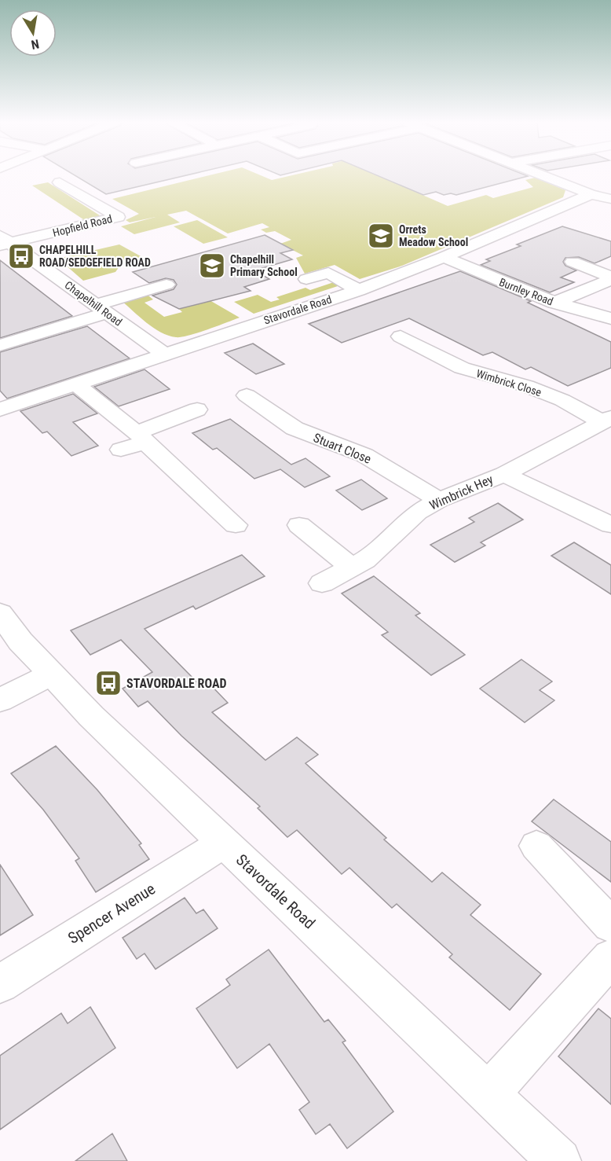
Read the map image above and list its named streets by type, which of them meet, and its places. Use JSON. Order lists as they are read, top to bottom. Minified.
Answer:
{"streets":{"street":["Hopfield Road","Burnley Road","Chapelhill Road","Stavordale Road","Wimbrick Close","Stuart Close","Wimbrick Hey","Spencer Avenue"]},"crossings":[["Hopfield Road","Chapelhill Road"],["Burnley Road","Stavordale Road"],["Chapelhill Road","Stavordale Road"],["Stavordale Road","Spencer Avenue"],["Wimbrick Close","Wimbrick Hey"],["Stuart Close","Wimbrick Hey"]],"places":{"school or university":["Orrets Meadow School","Chapelhill Primary School"],"bus stop":["CHAPELHILL ROAD/SEDGEFIELD ROAD","STAVORDALE ROAD"]},"north":"bottom"}
